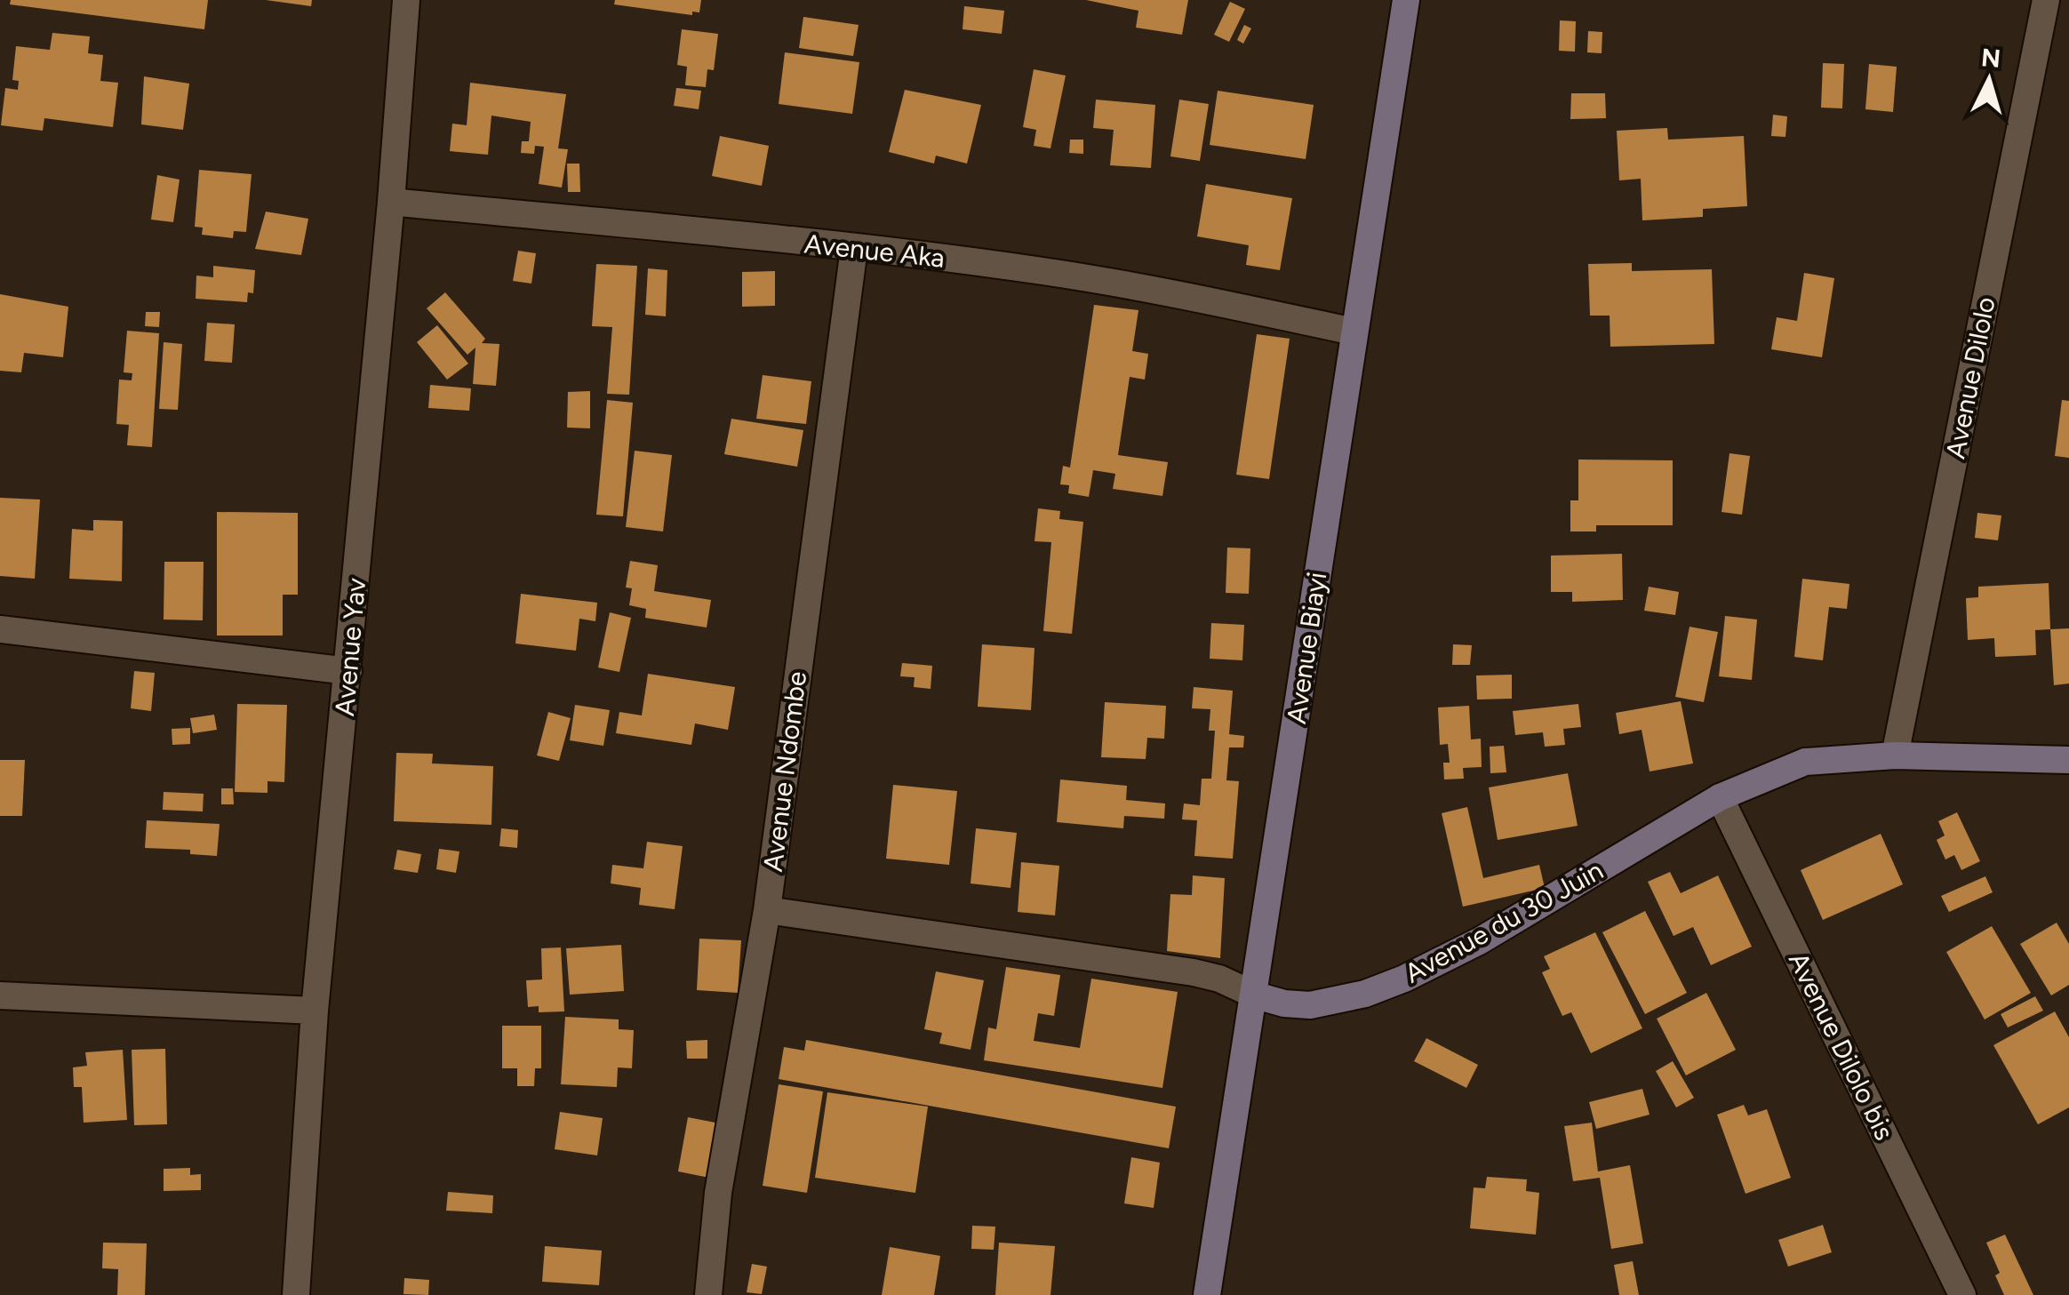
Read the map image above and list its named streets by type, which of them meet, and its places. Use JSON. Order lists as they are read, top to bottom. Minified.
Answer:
{"streets":{"street":["Avenue Aka","Avenue Dilolo","Avenue Yav","Avenue Biayi","Avenue Ndombe","Avenue du 30 Juin","Avenue Dilolo bis"]},"crossings":[["Avenue Aka","Avenue Yav"],["Avenue Aka","Avenue Biayi"],["Avenue Aka","Avenue Ndombe"],["Avenue Dilolo","Avenue du 30 Juin"],["Avenue Biayi","Avenue du 30 Juin"],["Avenue Ndombe","Avenue du 30 Juin"],["Avenue du 30 Juin","Avenue Dilolo bis"]],"north":"top"}
